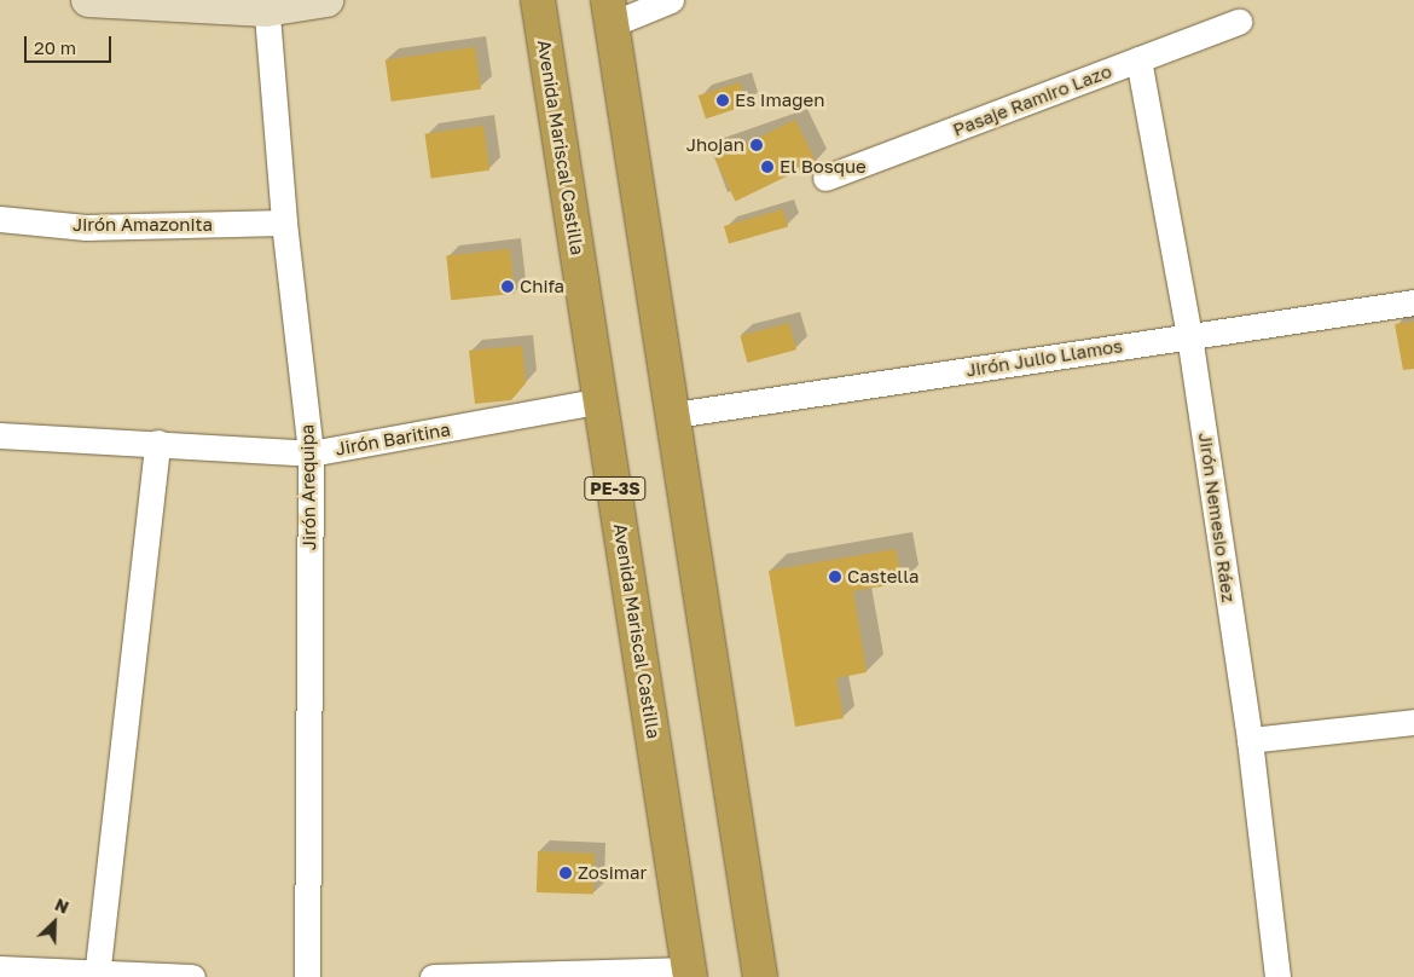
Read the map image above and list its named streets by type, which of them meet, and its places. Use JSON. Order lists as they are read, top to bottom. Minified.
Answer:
{"streets":{"highway":["Avenida Mariscal Castilla","PE-3S"],"street":["Pasaje Ramiro Lazo","Jirón Amazonita","Jirón Julio Llamos","Jirón Baritina","Jirón Arequipa","Jirón Nemesio Ráez"]},"crossings":[["Pasaje Ramiro Lazo","Jirón Nemesio Ráez"],["Avenida Mariscal Castilla","Jirón Baritina"],["Jirón Amazonita","Jirón Arequipa"],["Jirón Julio Llamos","Jirón Nemesio Ráez"],["Jirón Baritina","Jirón Arequipa"]],"places":["Es Imagen","Jhojan","El Bosque","Chifa","Castella","Zosimar"],"scale_bar":"20 m","north":"top right"}
